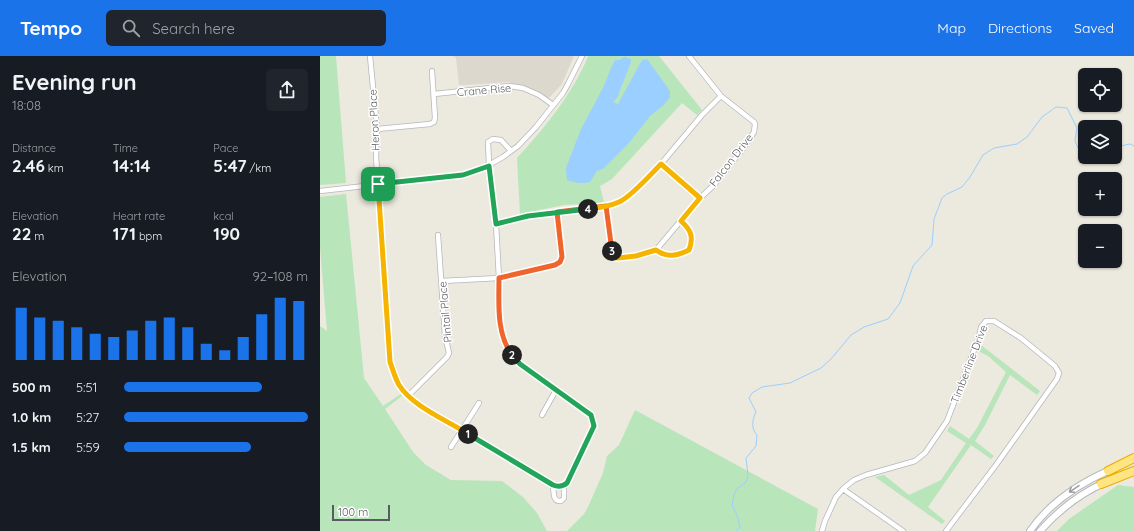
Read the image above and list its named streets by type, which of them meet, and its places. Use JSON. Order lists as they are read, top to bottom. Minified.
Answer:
{"streets":{"street":["Crane Rise","Heron Place","Falcon Drive","Pintail Place","Timberline Drive"]},"crossings":[["Heron Place","Pintail Place"]],"scale_bar":"100 m","page":{"header":"Tempo","search":"Search here","nav":["Map","Directions","Saved"],"heading":["Evening run","18:08"],"map_buttons":["+","−"],"stats":[["Distance","2.46 km"],["Time","14:14"],["Pace","5:47 /km"],["Elevation","22 m"],["Heart rate","171 bpm"],["kcal","190"]],"pins":["4","3","2","1"],"chart":["Elevation","92–108 m"],"list":[{"name":"500 m","note":"5:51"},{"name":"1.0 km","note":"5:27"},{"name":"1.5 km","note":"5:59"}],"scale":"100 m"}}
